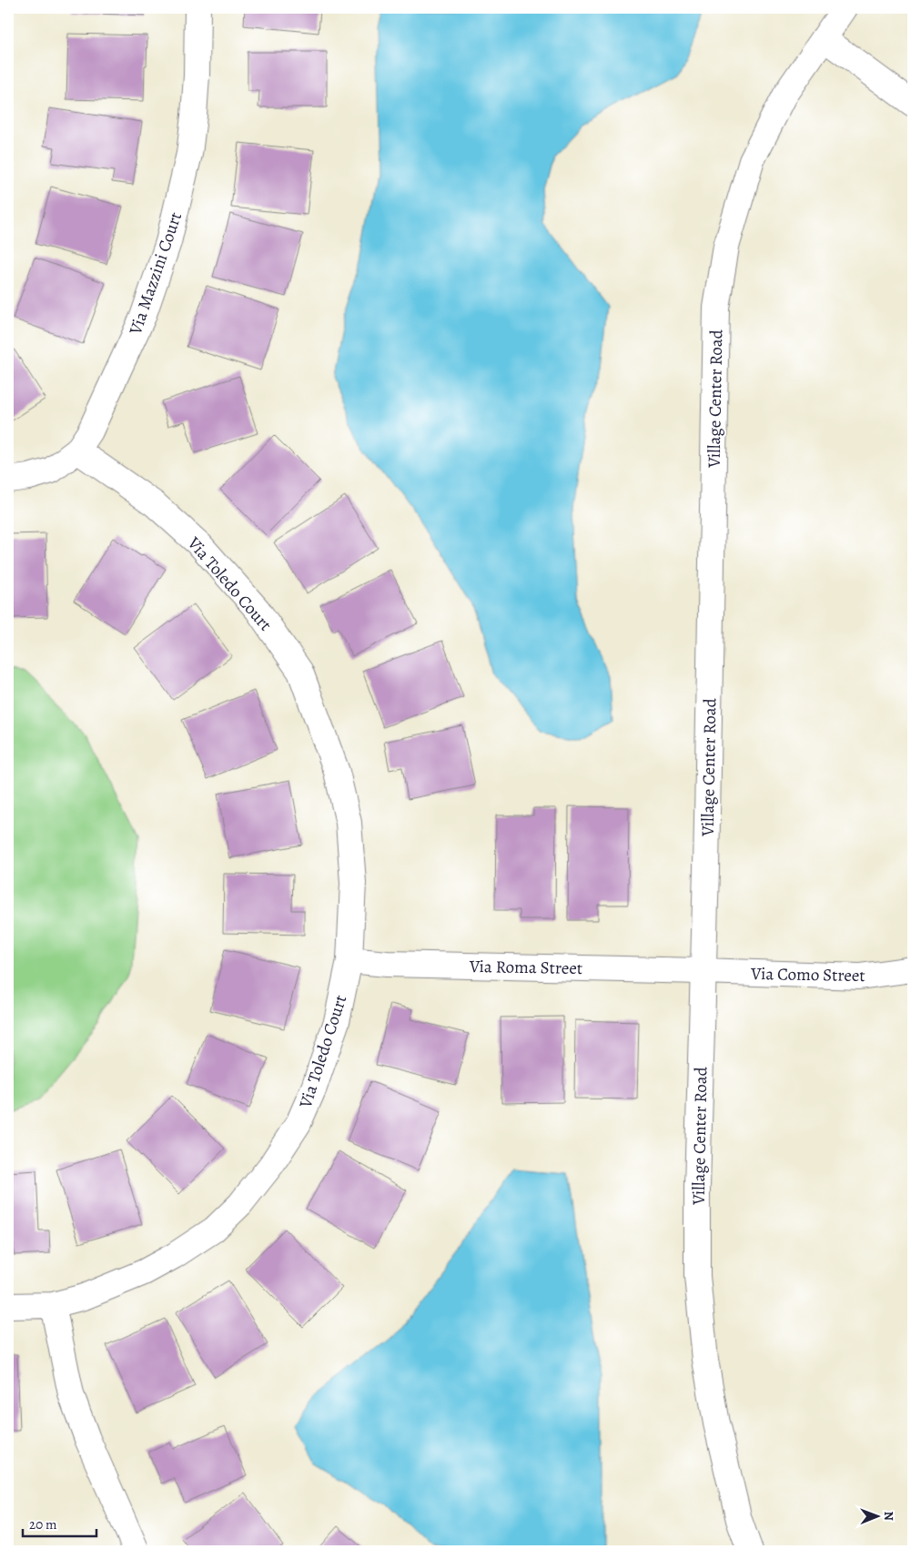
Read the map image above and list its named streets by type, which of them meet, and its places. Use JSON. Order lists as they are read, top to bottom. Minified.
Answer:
{"streets":{"street":["Via Mazzini Court","Village Center Road","Via Toledo Court","Via Roma Street","Via Como Street"]},"crossings":[["Via Mazzini Court","Via Toledo Court"],["Village Center Road","Via Roma Street"],["Village Center Road","Via Como Street"],["Via Toledo Court","Via Roma Street"],["Via Roma Street","Via Como Street"]],"scale_bar":"20 m","north":"right"}
